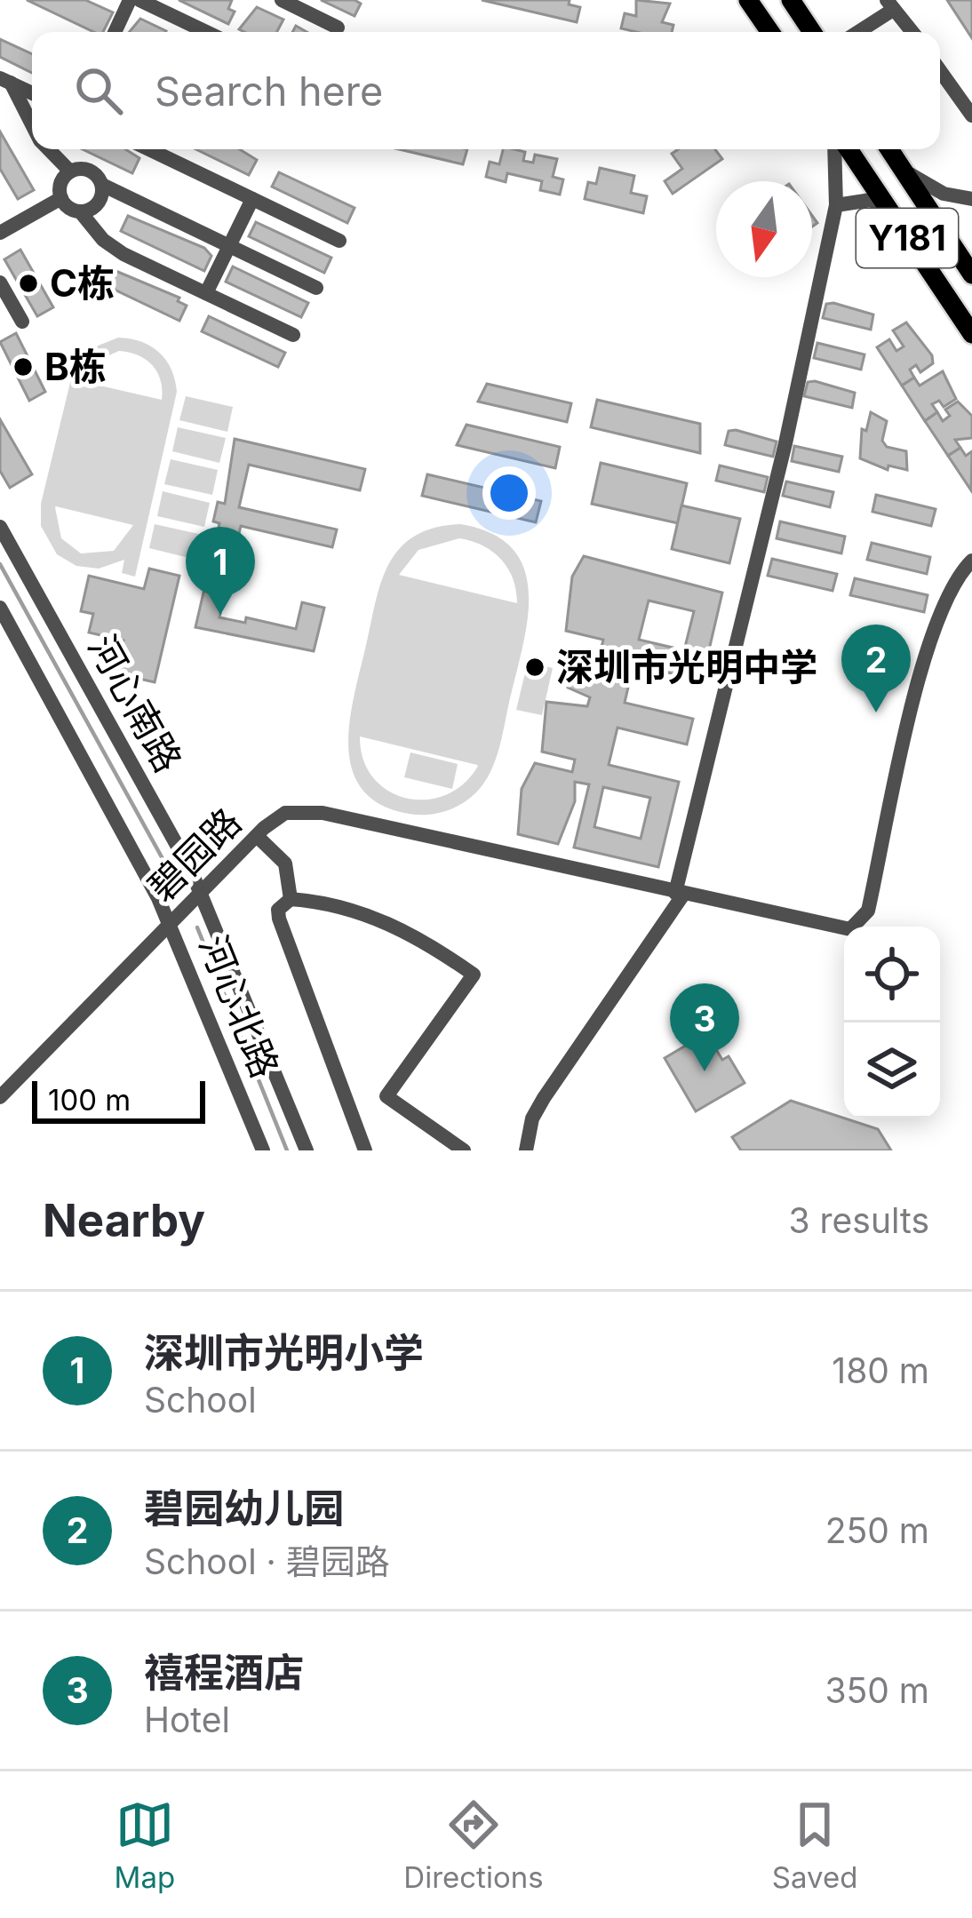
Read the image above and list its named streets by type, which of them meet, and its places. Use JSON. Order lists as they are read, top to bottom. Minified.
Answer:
{"streets":{"main road":["Y181"],"street":["河心南路","碧园路","河心北路"]},"crossings":[["河心南路","碧园路"],["碧园路","河心北路"]],"places":["C栋","B栋","深圳市光明中学"],"scale_bar":"100 m","north":"bottom","page":{"search":"Search here","pins":["1","2","3"],"scale":"100 m","heading":["Nearby","3 results"],"list":[{"mark":"1","name":"深圳市光明小学","note":"School","value":"180 m"},{"mark":"2","name":"碧园幼儿园","note":"School · 碧园路","value":"250 m"},{"mark":"3","name":"禧程酒店","note":"Hotel","value":"350 m"}],"nav":["Map","Directions","Saved"]}}
